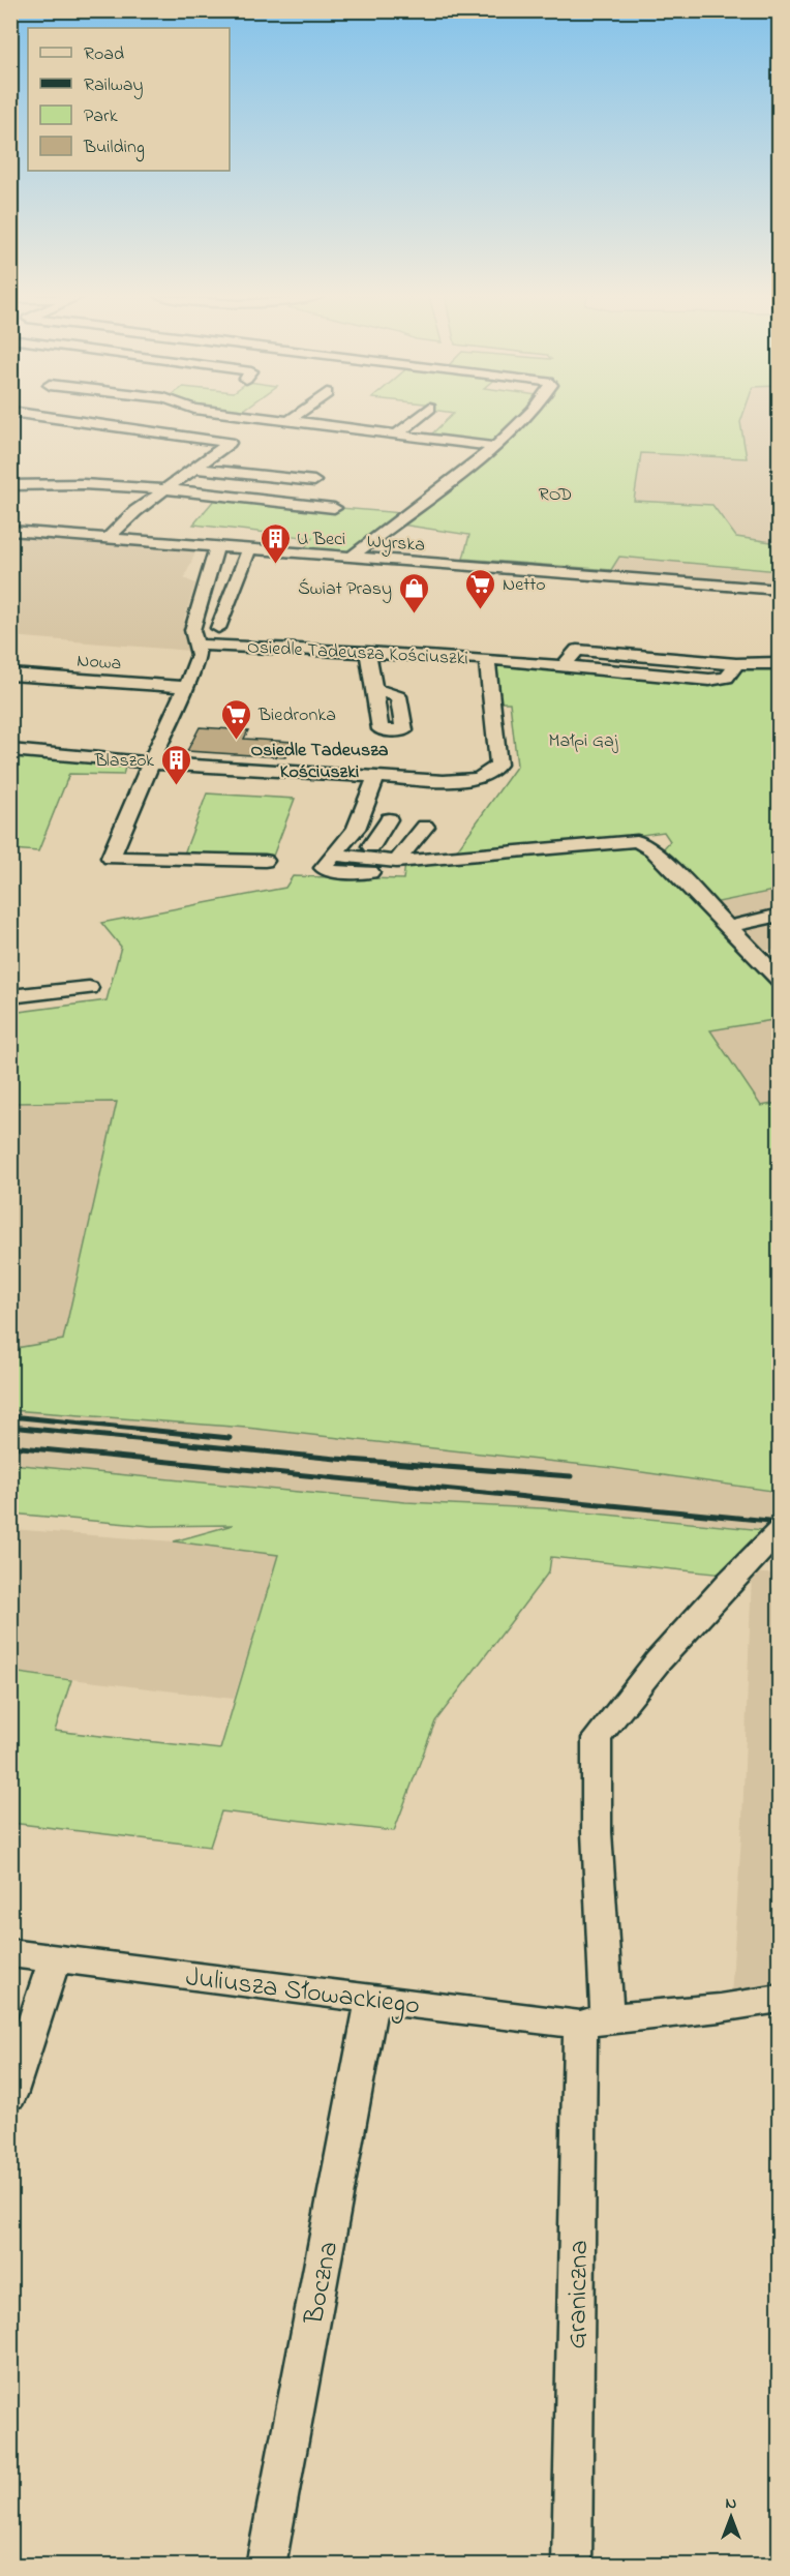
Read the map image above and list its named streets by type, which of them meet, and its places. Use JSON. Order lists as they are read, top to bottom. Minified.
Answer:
{"streets":{"street":["Wyrska","Osiedle Tadeusza Kościuszki","Nowa","Juliusza Słowackiego","Boczna","Graniczna"]},"crossings":[["Juliusza Słowackiego","Boczna"],["Juliusza Słowackiego","Graniczna"]],"districts":["Osiedle Tadeusza Kościuszki"],"parks":["ROD","Małpi Gaj"],"places":{"building":["U Beci","Blaszok"],"supermarket":["Netto","Biedronka"],"shop":["Świat Prasy"]},"legend":["Road","Railway","Park","Building"],"north":"top"}
